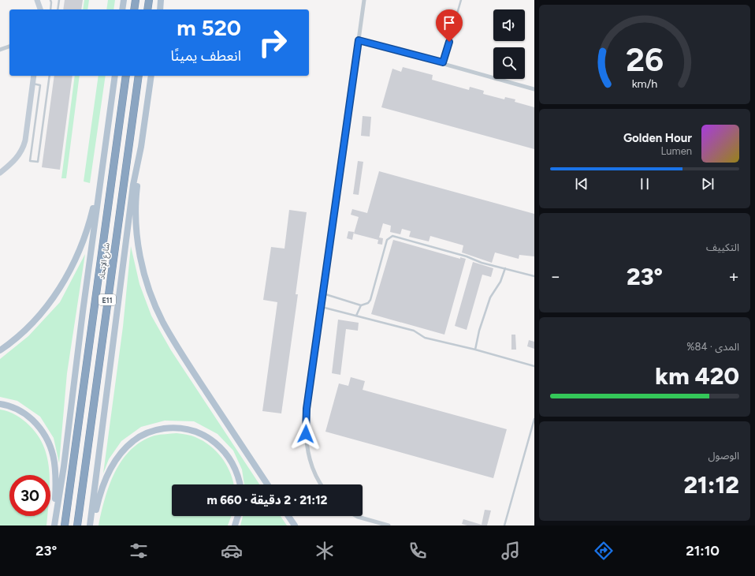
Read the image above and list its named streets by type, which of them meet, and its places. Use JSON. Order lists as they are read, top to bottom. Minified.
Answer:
{"streets":{"highway":["شارع الإتحاد","E11"]},"page":{"turn":["520 m","انعطف يمينًا"],"song":["Golden Hour","Lumen"],"tile":["التكييف",["المدى · 84%","420 km"],["الوصول","21:12"]],"heat":["−","23°","+"],"limit":"30","trip":"21:12 · 2 دقيقة · 660 m","tabs":["21:10","23°"],"gauge":["26","km/h"]}}
